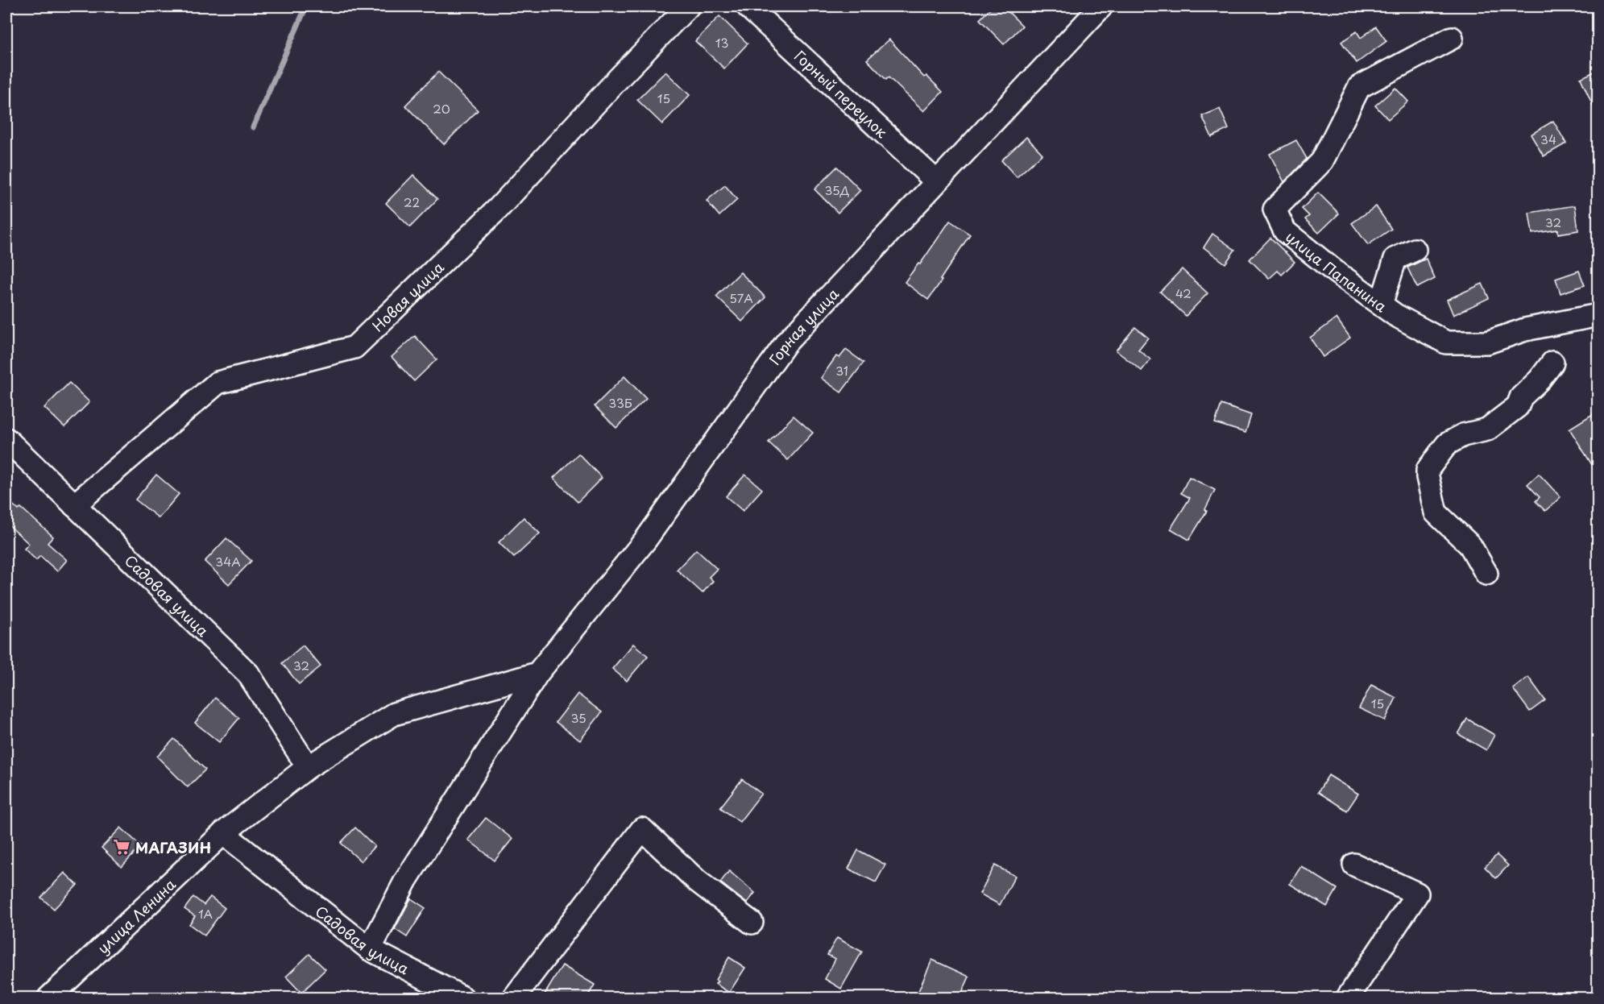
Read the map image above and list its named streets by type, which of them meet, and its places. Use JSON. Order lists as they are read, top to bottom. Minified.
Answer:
{"streets":{"street":["Горный переулок","улица Папанина","Новая улица","Горная улица","Садовая улица","улица Ленина"]},"crossings":[["Горный переулок","Горная улица"],["Новая улица","Садовая улица"],["Горная улица","Садовая улица"],["Горная улица","улица Ленина"],["Садовая улица","улица Ленина"]],"places":{"supermarket":["МАГАЗИН"]},"house_numbers":["13","15","20","34","35Д","22","32","42","57А","31","33Б","34А","32","15","35","1А"]}
